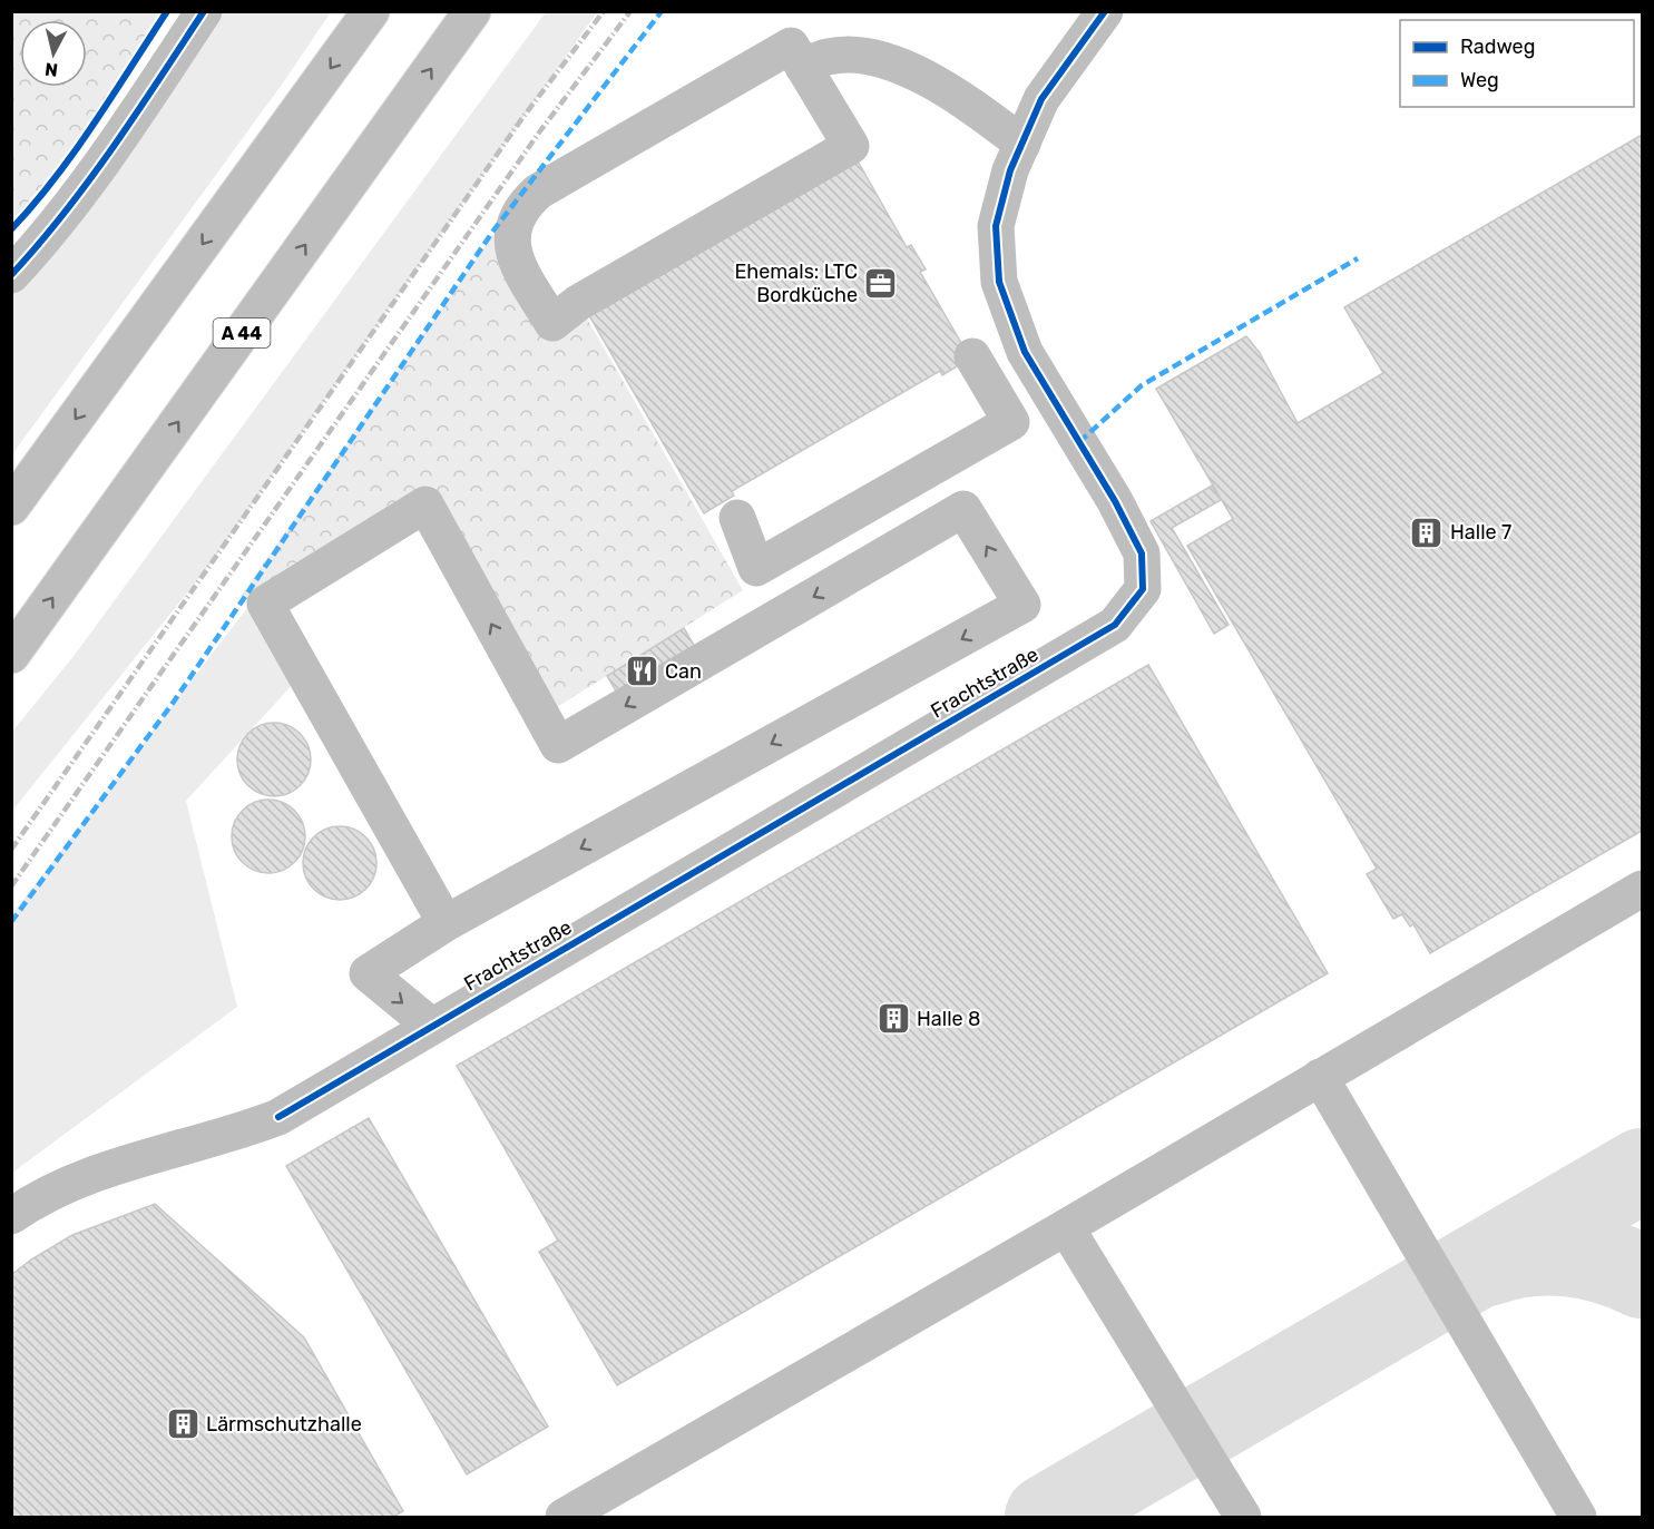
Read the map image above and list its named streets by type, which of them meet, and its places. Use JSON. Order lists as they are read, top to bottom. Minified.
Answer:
{"streets":{"main road":["A 44","Frachtstraße"]},"places":{"office":["Ehemals: LTC Bordküche"],"building":["Halle 7","Halle 8","Lärmschutzhalle"],"restaurant":["Can"]},"legend":["Radweg","Weg"],"north":"bottom"}
